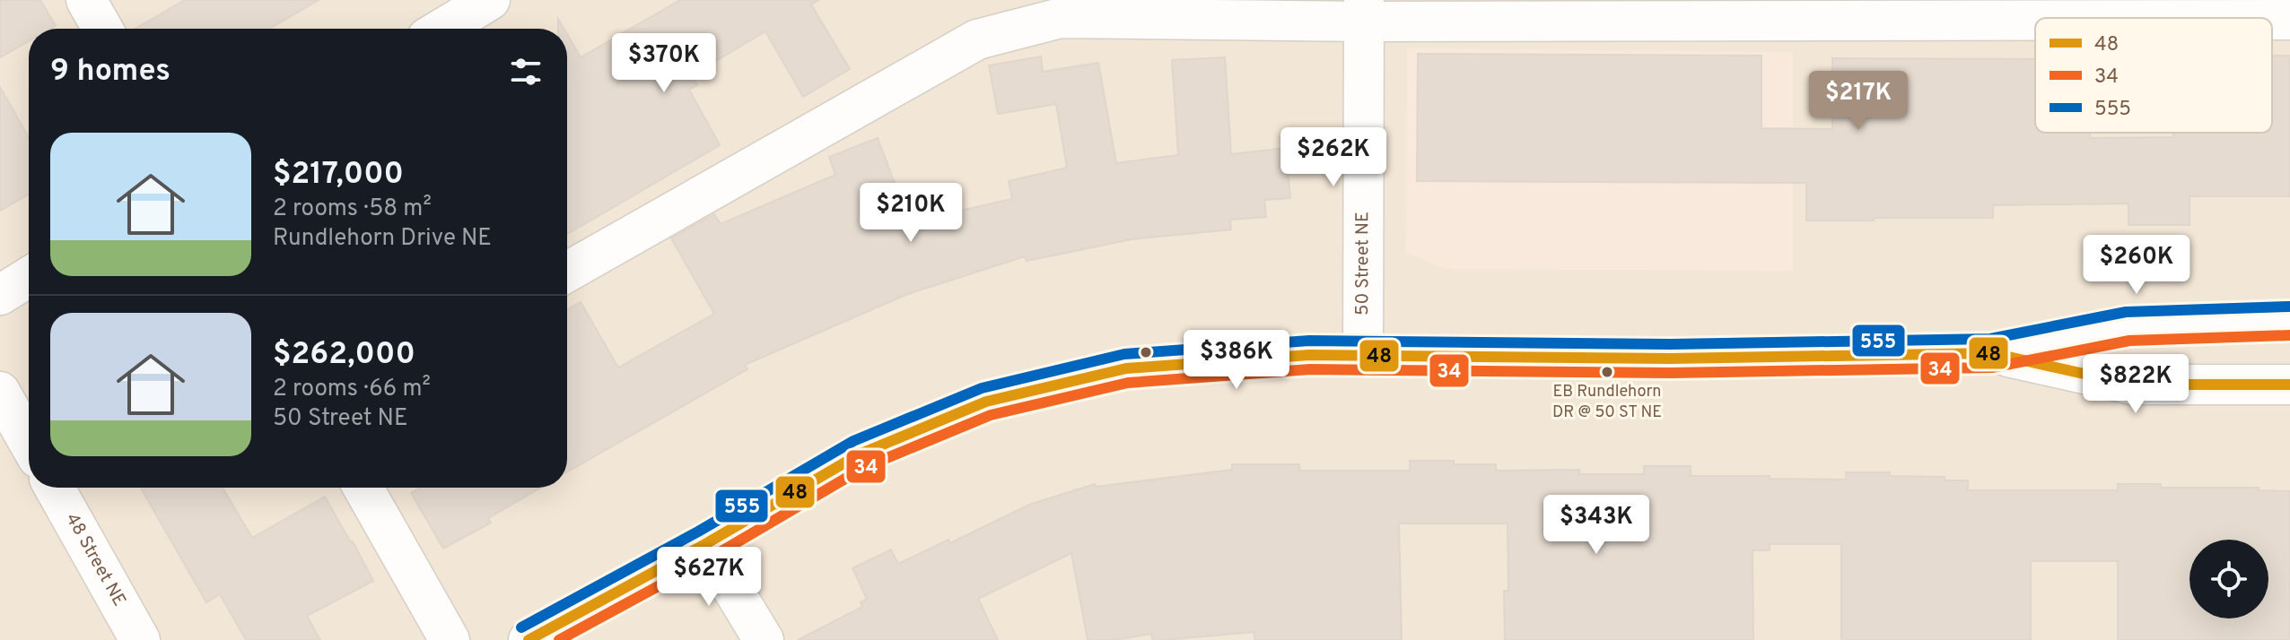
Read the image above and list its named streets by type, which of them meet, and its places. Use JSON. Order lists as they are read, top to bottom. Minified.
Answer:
{"streets":{"street":["50 Street NE","48 Street NE"]},"places":["EB Rundlehorn DR @ 50 ST NE"],"lines":["transit line 555","transit line 34","transit line 48"],"legend":["48","34","555"],"page":{"heading":"9 homes","price":["$370K","$217K","$262K","$210K","$260K","$386K","$822K","$343K","$627K"],"list":[{"name":"$217,000","note":"2 rooms · 58 m² · Rundlehorn Drive NE"},{"name":"$262,000","note":"2 rooms · 66 m² · 50 Street NE"}]}}
